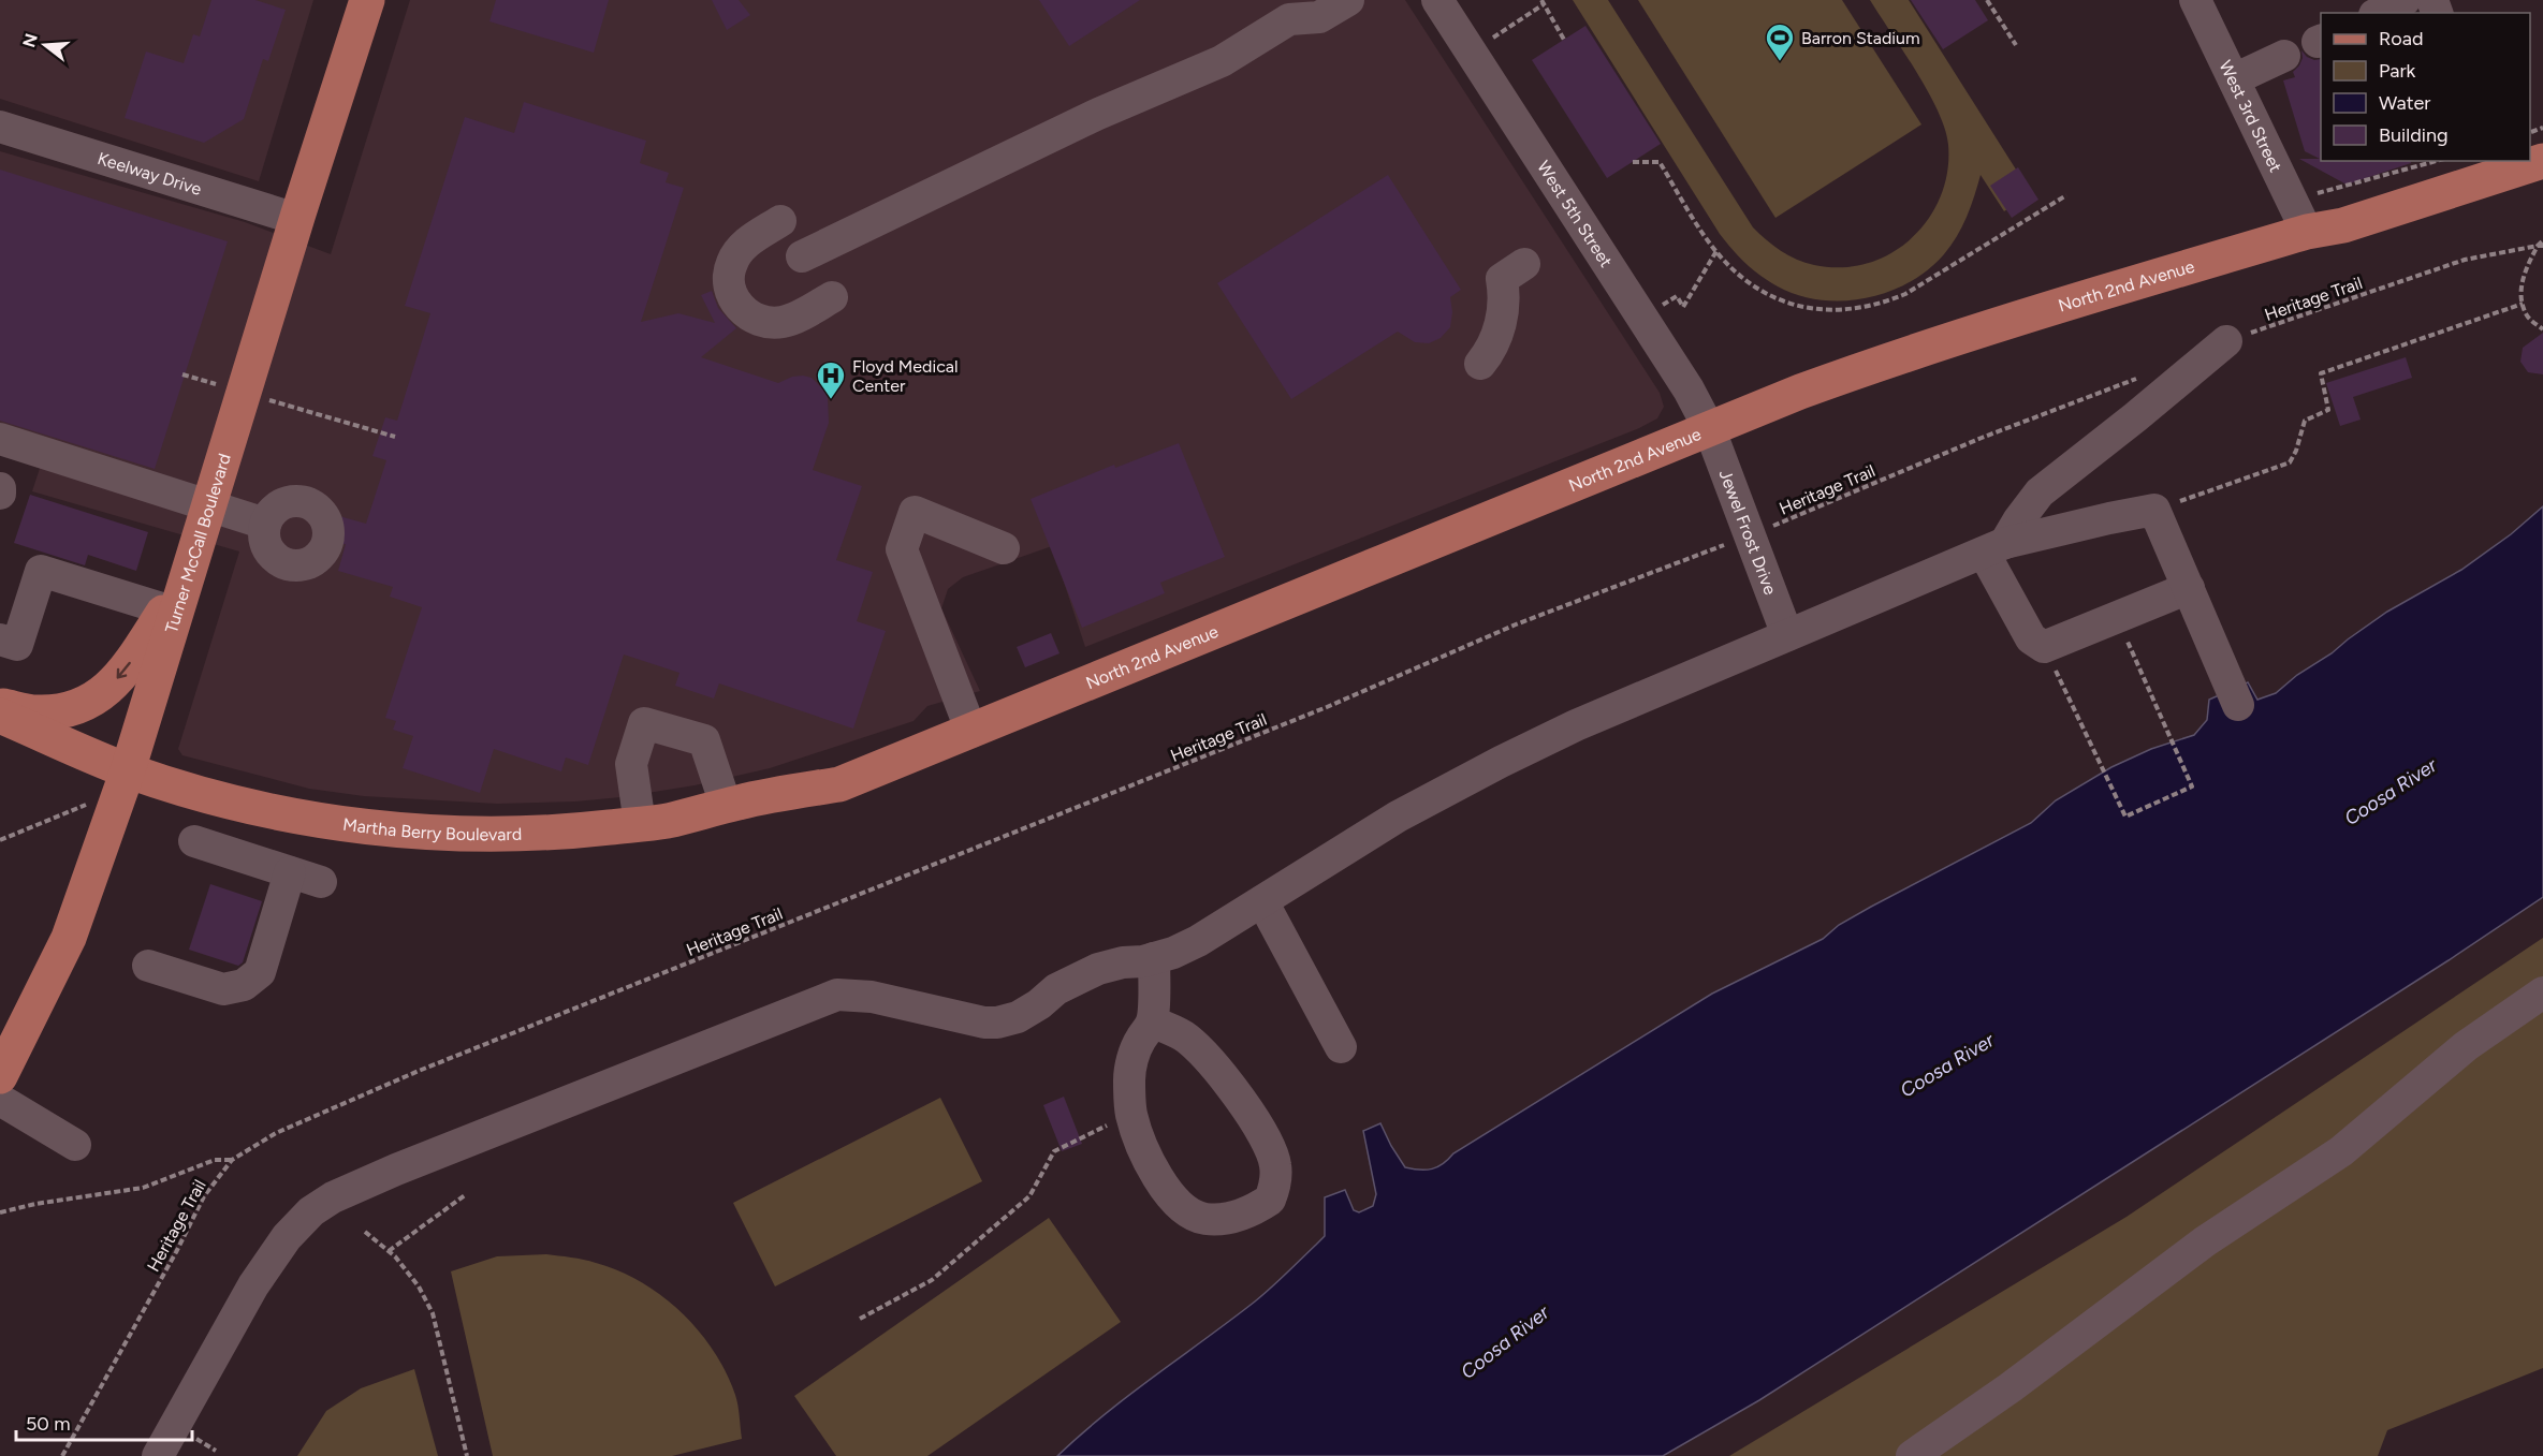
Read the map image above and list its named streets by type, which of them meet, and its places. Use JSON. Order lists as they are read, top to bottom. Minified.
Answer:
{"streets":{"main road":["North 2nd Avenue","Turner McCall Boulevard","Martha Berry Boulevard"],"street":["West 3rd Street","Keelway Drive","West 5th Street","Jewel Frost Drive"],"path":["Heritage Trail"]},"crossings":[["West 3rd Street","North 2nd Avenue"],["Keelway Drive","Turner McCall Boulevard"],["West 5th Street","North 2nd Avenue"],["West 5th Street","Jewel Frost Drive"],["North 2nd Avenue","Jewel Frost Drive"],["North 2nd Avenue","Martha Berry Boulevard"],["Heritage Trail","Jewel Frost Drive"],["Turner McCall Boulevard","Martha Berry Boulevard"]],"water":["Coosa River"],"places":{"sports":["Barron Stadium"],"hospital":["Floyd Medical Center"]},"legend":["Road","Park","Water","Building"],"scale_bar":"50 m","north":"left"}
